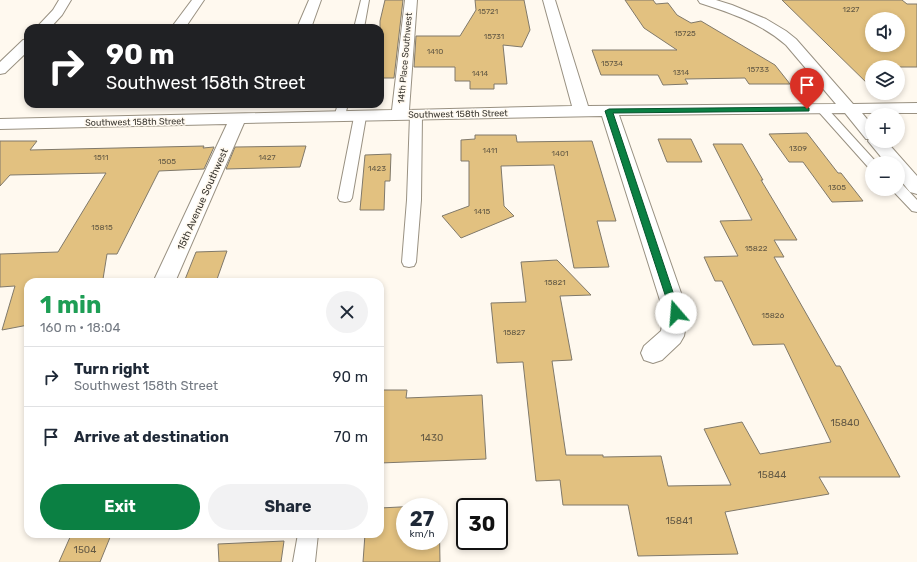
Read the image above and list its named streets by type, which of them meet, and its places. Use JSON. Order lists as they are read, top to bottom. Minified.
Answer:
{"streets":{"street":["14th Place Southwest","Southwest 158th Street","15th Avenue Southwest"]},"crossings":[["14th Place Southwest","Southwest 158th Street"],["Southwest 158th Street","15th Avenue Southwest"]],"house_numbers":["1227","15721","15725","15731","1410","15734","15733","1314","1414","1309","1411","1401","1511","1427","1505","1423","1305","1415","15815","15822","15821","15826","15827","15840","1430","15844","15841","1504"],"page":{"map_buttons":["+","−"],"turn":["90 m","Southwest 158th Street"],"heading":["1 min","160 m · 18:04"],"list":[{"name":"Turn right","note":"Southwest 158th Street","value":"90 m"},{"name":"Arrive at destination","value":"70 m"}],"buttons":["Exit","Share"],"speed":"27 km/h","limit":"30"}}
